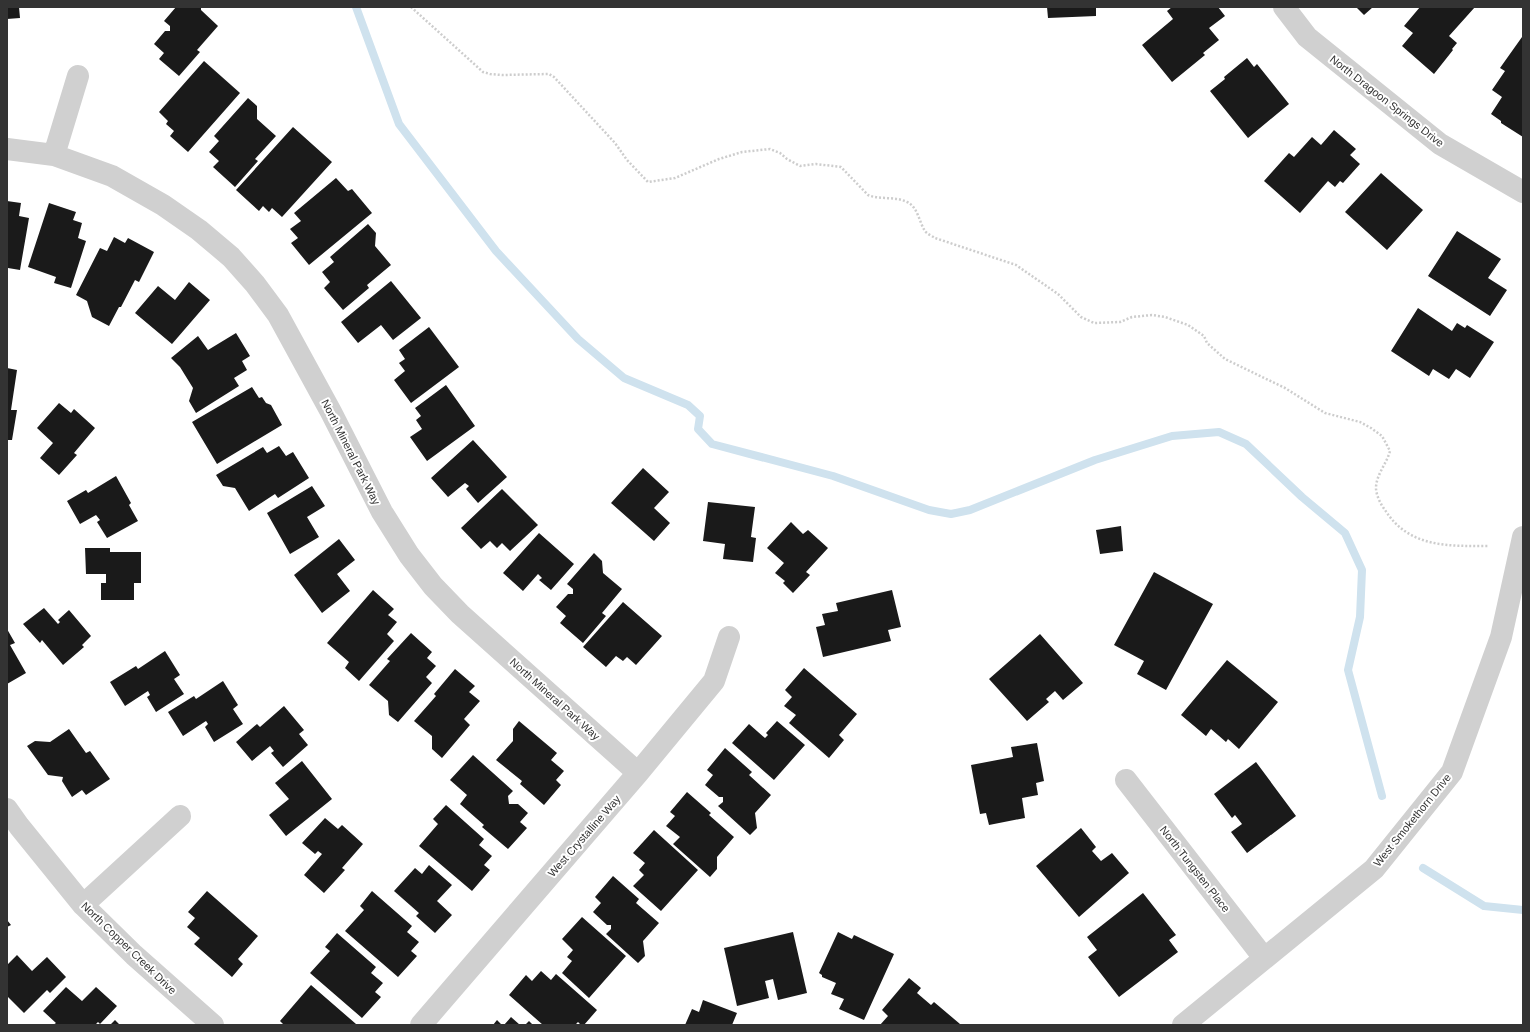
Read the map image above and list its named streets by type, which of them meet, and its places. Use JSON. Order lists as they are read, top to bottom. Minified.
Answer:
{"streets":{"street":["North Dragoon Springs Drive","North Mineral Park Way","West Smokethorn Drive","West Crystalline Way","North Tungsten Place","North Copper Creek Drive"]},"crossings":[["North Mineral Park Way","West Crystalline Way"],["West Smokethorn Drive","North Tungsten Place"]]}
